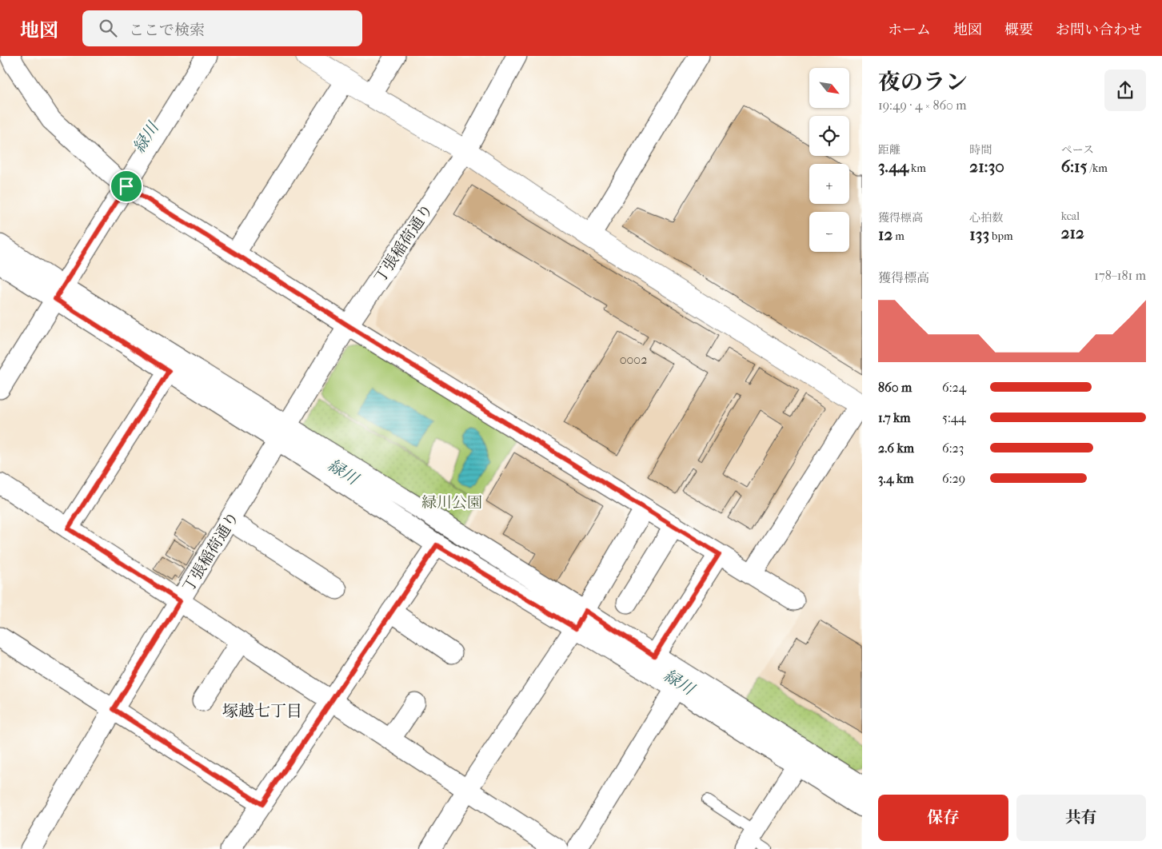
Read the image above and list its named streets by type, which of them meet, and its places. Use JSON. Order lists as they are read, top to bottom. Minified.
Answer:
{"streets":{"street":["丁張稲荷通り"]},"districts":["塚越七丁目"],"water":["緑川"],"parks":["緑川公園"],"house_numbers":["0002"],"north":"bottom right","page":{"header":"地図","search":"ここで検索","nav":["ホーム","地図","概要","お問い合わせ"],"heading":["夜のラン","19:49 · 4 × 860 m"],"map_buttons":["+","−"],"stats":[["距離","3.44 km"],["時間","21:30"],["ペース","6:15 /km"],["獲得標高","12 m"],["心拍数","133 bpm"],["kcal","212"]],"chart":["獲得標高","178–181 m"],"list":[{"name":"860 m","note":"6:24"},{"name":"1.7 km","note":"5:44"},{"name":"2.6 km","note":"6:23"},{"name":"3.4 km","note":"6:29"}],"buttons":["保存","共有"]}}
